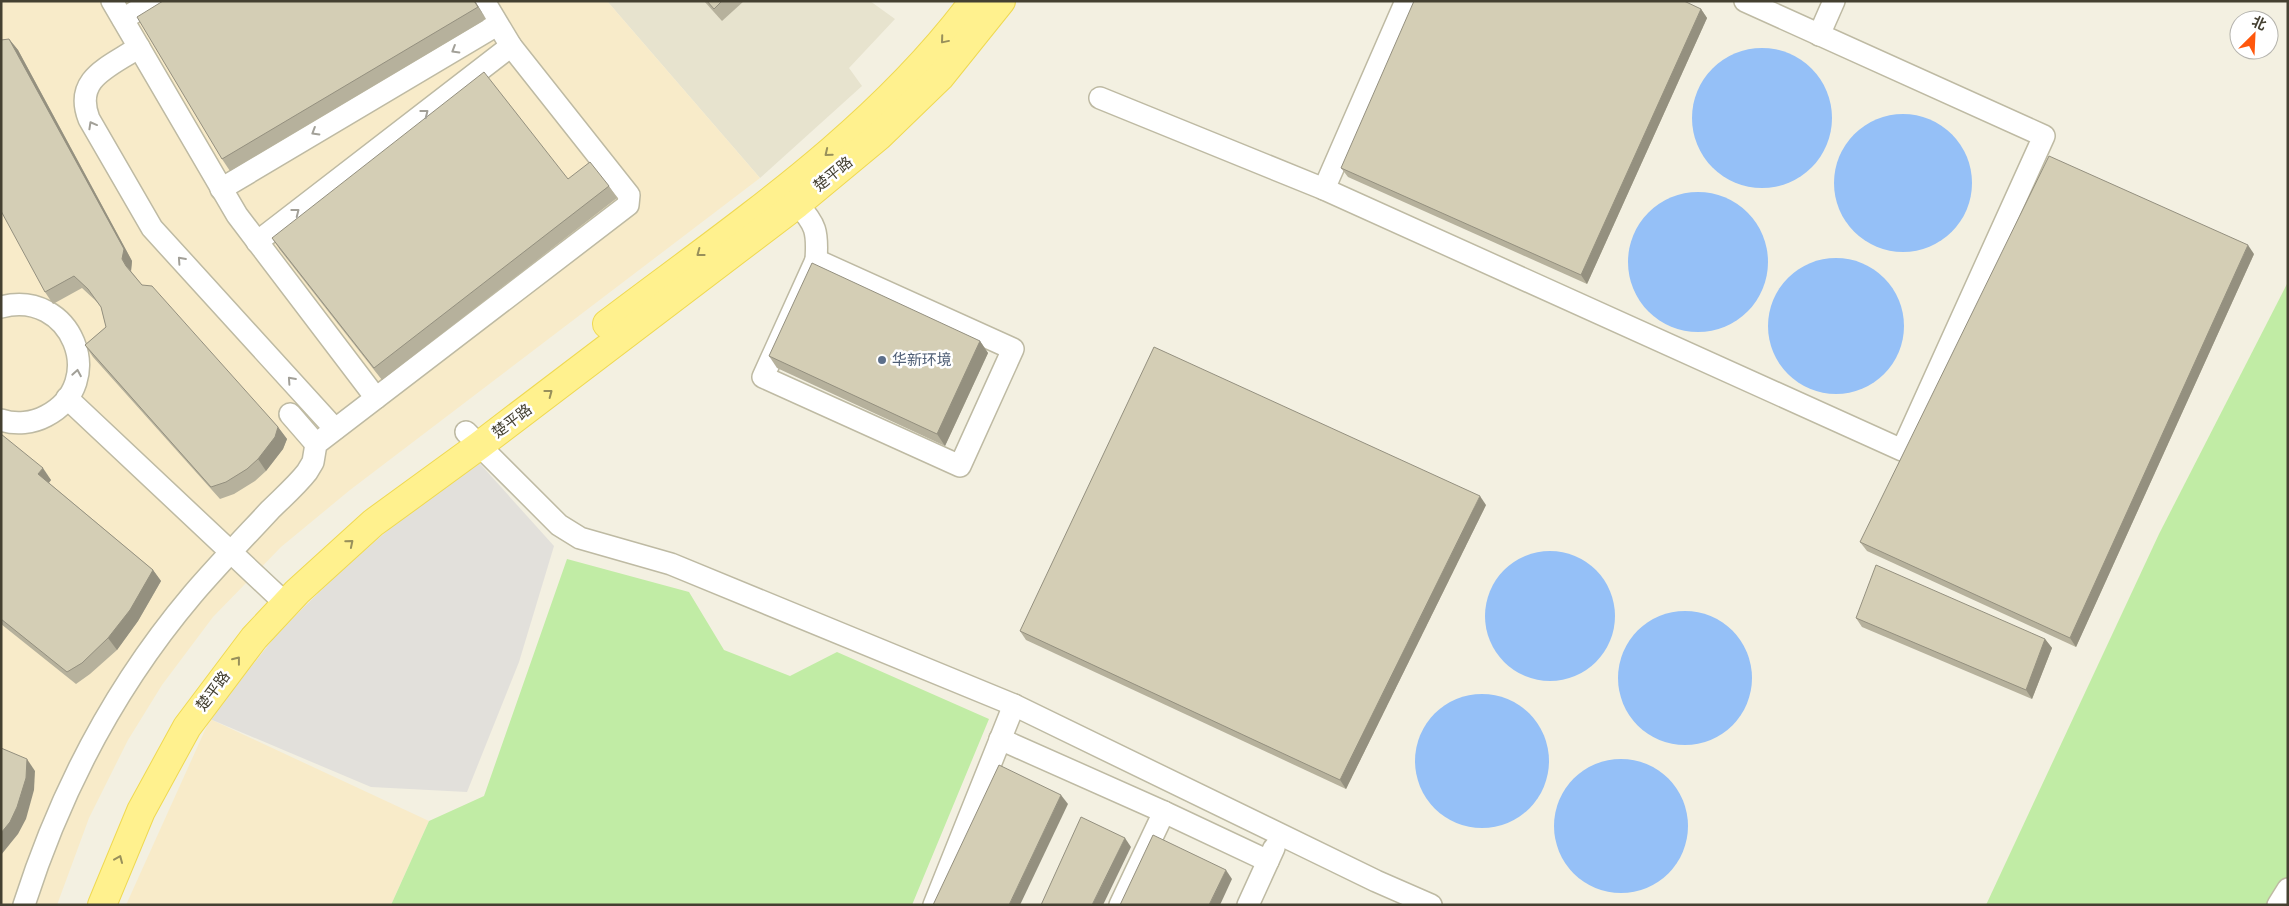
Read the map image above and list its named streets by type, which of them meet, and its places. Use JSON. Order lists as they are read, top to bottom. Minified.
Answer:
{"streets":{"main road":["楚平路"]},"places":["华新环境"],"north":"top right"}
